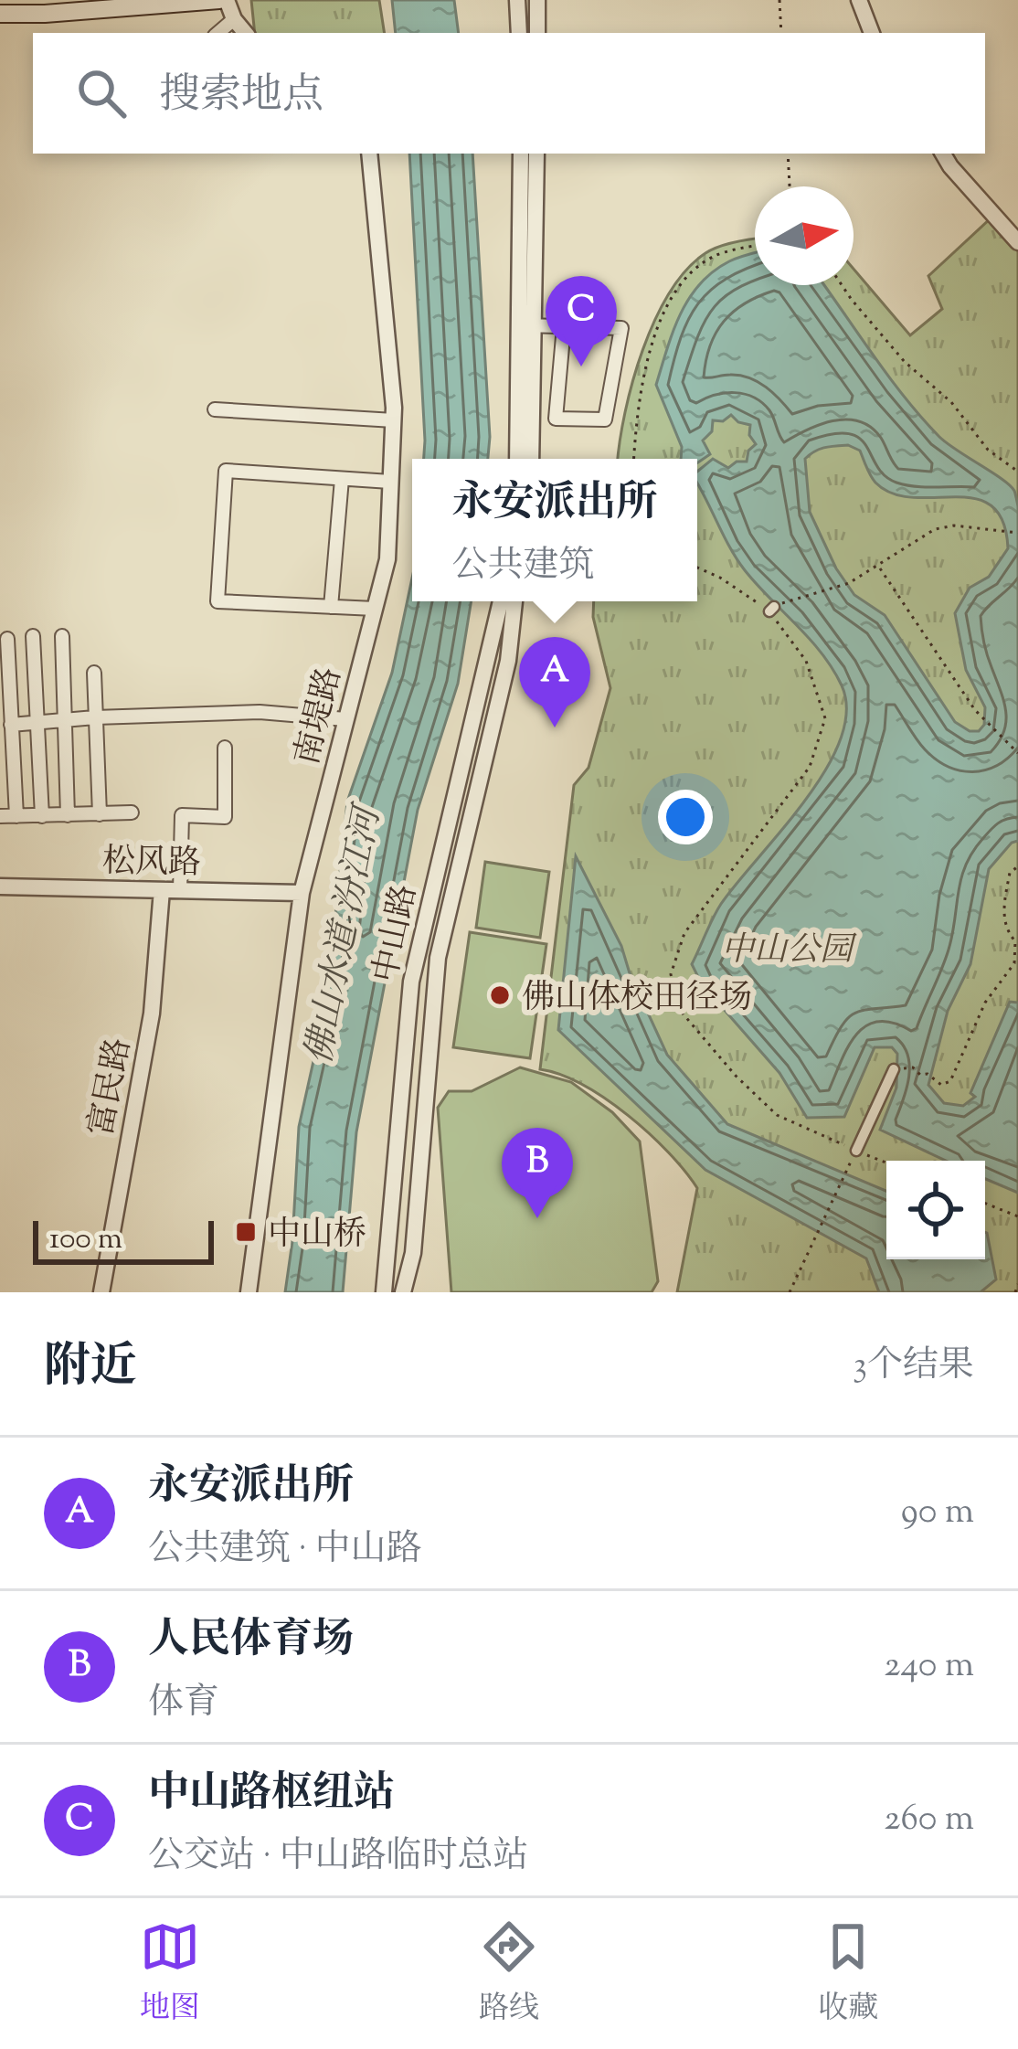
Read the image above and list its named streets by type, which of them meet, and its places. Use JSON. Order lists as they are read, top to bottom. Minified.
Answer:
{"streets":{"street":["南堤路","松风路","中山路","富民路"]},"crossings":[["南堤路","松风路"],["松风路","富民路"]],"water":["佛山水道-汾江河"],"parks":["中山公园"],"places":{"other":["佛山体校田径场"],"transit":["中山桥"]},"scale_bar":"100 m","north":"right","page":{"search":"搜索地点","pins":["C","A","B"],"popup":["永安派出所","公共建筑"],"scale":"100 m","heading":["附近","3个结果"],"list":[{"mark":"A","name":"永安派出所","note":"公共建筑 · 中山路","value":"90 m"},{"mark":"B","name":"人民体育场","note":"体育","value":"240 m"},{"mark":"C","name":"中山路枢纽站","note":"公交站 · 中山路临时总站","value":"260 m"}],"nav":["地图","路线","收藏"]}}
